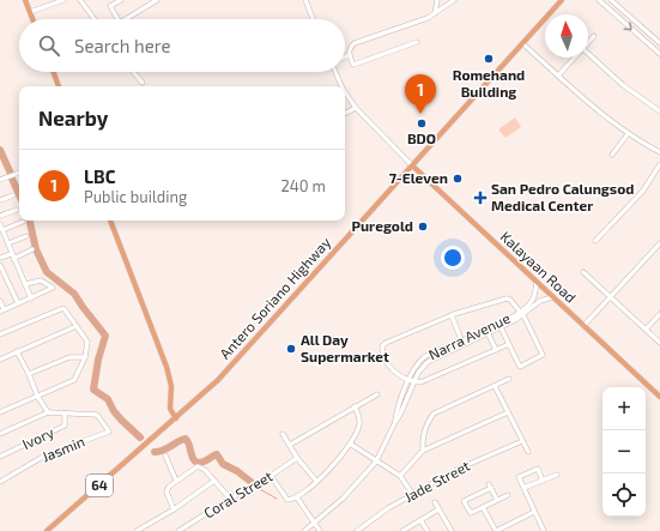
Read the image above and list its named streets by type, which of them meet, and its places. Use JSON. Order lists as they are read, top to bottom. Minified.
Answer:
{"streets":{"main road":["Kalayaan Road","Antero Soriano Highway","64"],"street":["Narra Avenue","Ivory","Jasmin","Jade Street","Coral Street"]},"crossings":[["Kalayaan Road","Antero Soriano Highway"],["Kalayaan Road","Narra Avenue"],["Ivory","Jasmin"]],"places":{"other":["Romehand Building","BDO","7-Eleven","Puregold","All Day Supermarket"],"health":["San Pedro Calungsod Medical Center"]},"north":"top","page":{"search":"Search here","pins":"1","heading":"Nearby","list":[{"mark":"1","name":"LBC","note":"Public building","value":"240 m"}],"map_buttons":["+","−"]}}
